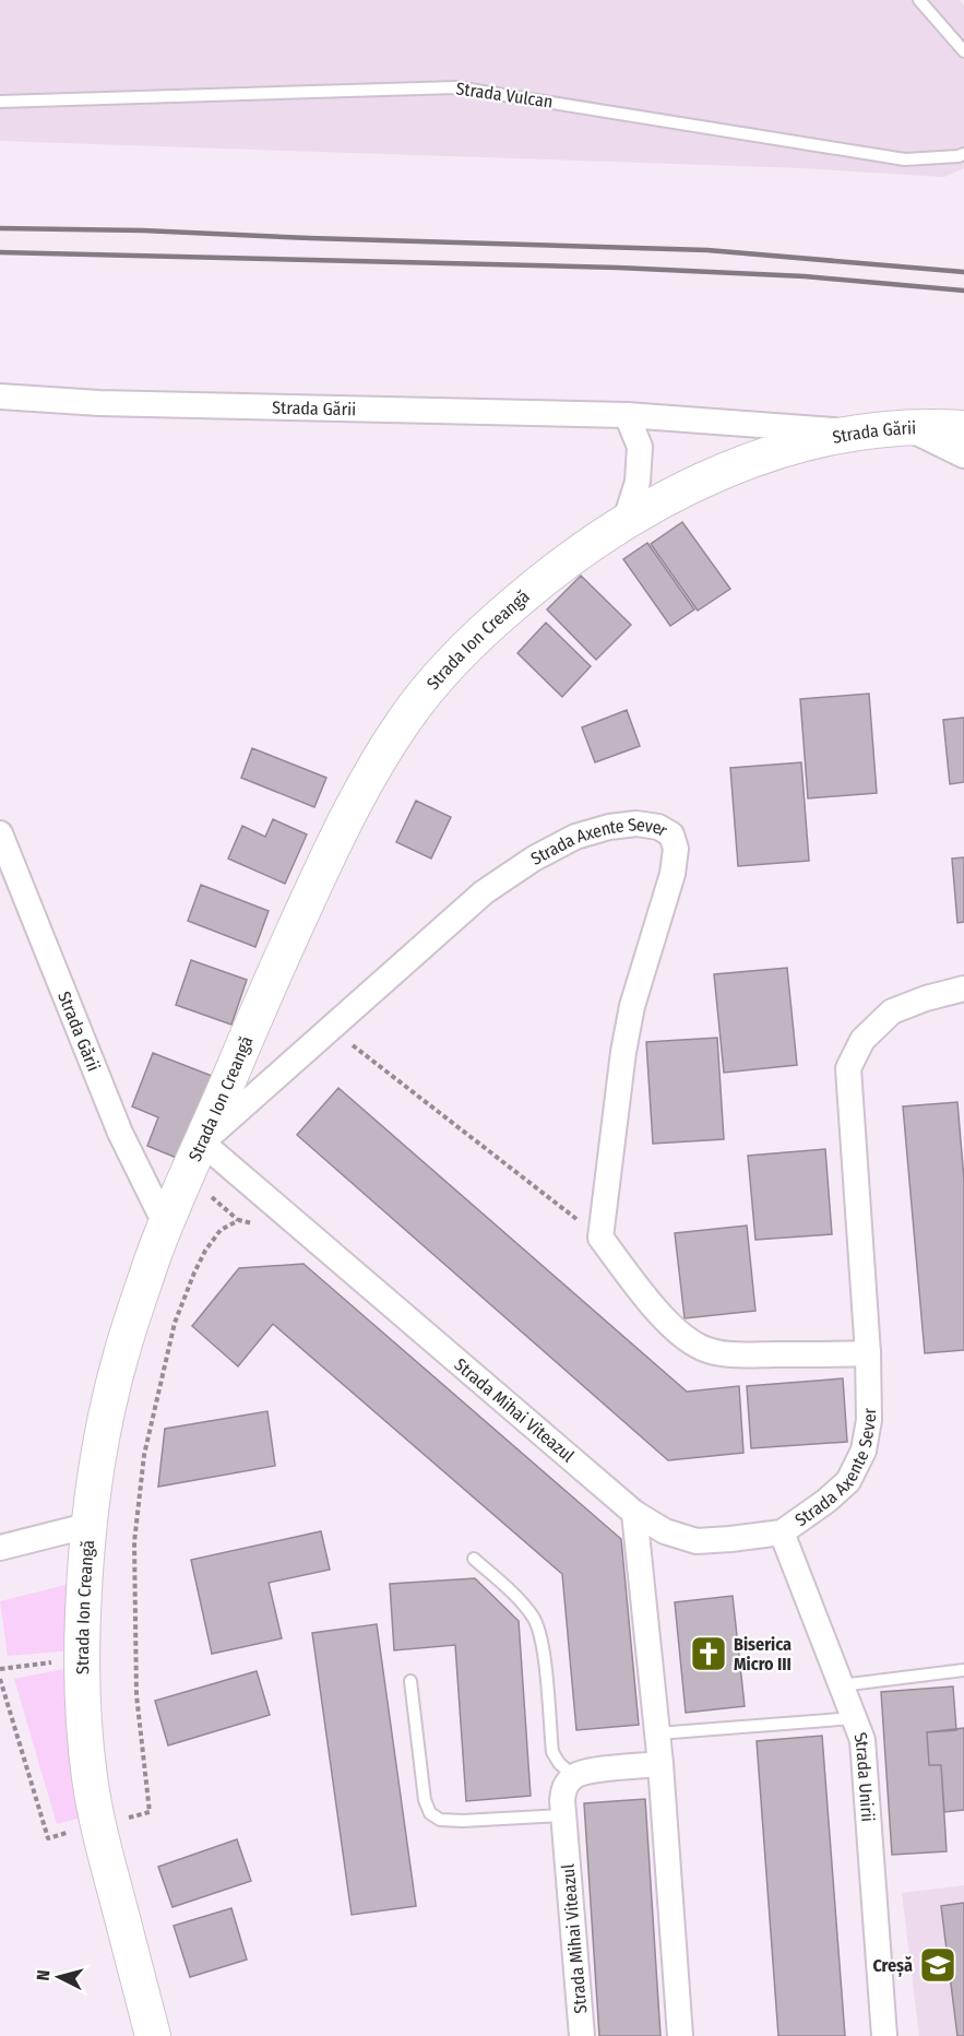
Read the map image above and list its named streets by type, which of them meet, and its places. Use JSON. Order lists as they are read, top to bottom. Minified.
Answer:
{"streets":{"main road":["Strada Gării","Strada Ion Creangă"],"street":["Strada Axente Sever","Strada Mihai Viteazul","Strada Unirii"],"lane":["Strada Vulcan"]},"crossings":[["Strada Gării","Strada Ion Creangă"],["Strada Ion Creangă","Strada Axente Sever"],["Strada Ion Creangă","Strada Mihai Viteazul"],["Strada Axente Sever","Strada Mihai Viteazul"],["Strada Axente Sever","Strada Unirii"]],"places":{"church":["Biserica Micro III"],"school or university":["Creșă"]},"north":"left"}
